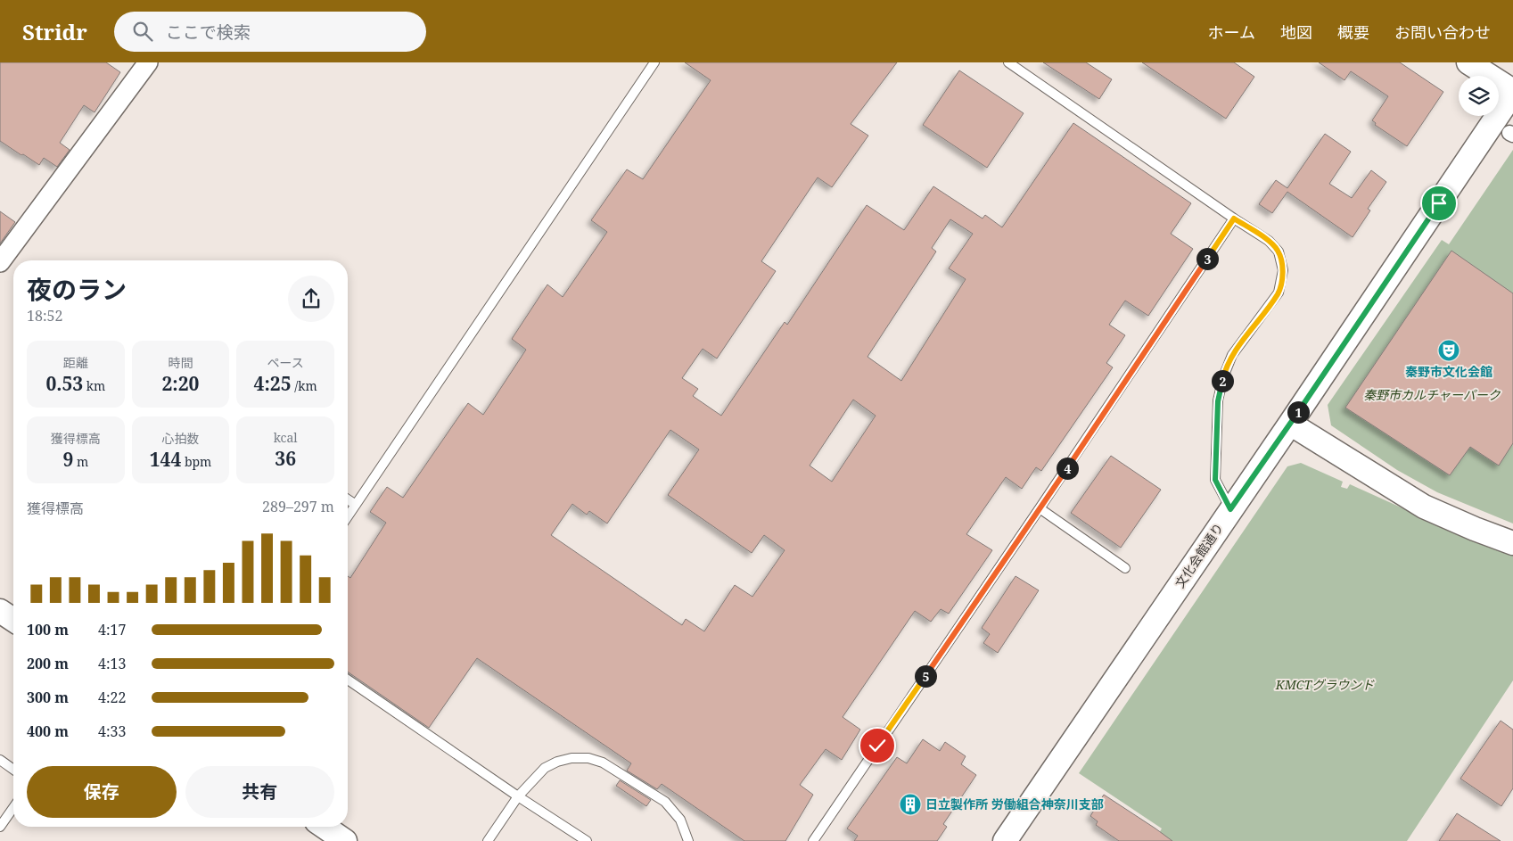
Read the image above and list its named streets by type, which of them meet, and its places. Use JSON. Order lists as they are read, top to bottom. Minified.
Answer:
{"streets":{"street":["文化会館通り"]},"parks":["秦野市カルチャーパーク","KMCTグラウンド"],"places":{"theatre":["秦野市文化会館"],"building":["日立製作所 労働組合神奈川支部"]},"page":{"header":"Stridr","search":"ここで検索","nav":["ホーム","地図","概要","お問い合わせ"],"pins":["3","2","1","4","5"],"heading":["夜のラン","18:52"],"stats":[["距離","0.53 km"],["時間","2:20"],["ペース","4:25 /km"],["獲得標高","9 m"],["心拍数","144 bpm"],["kcal","36"]],"chart":["獲得標高","289–297 m"],"list":[{"name":"100 m","note":"4:17"},{"name":"200 m","note":"4:13"},{"name":"300 m","note":"4:22"},{"name":"400 m","note":"4:33"}],"buttons":["保存","共有"]}}
